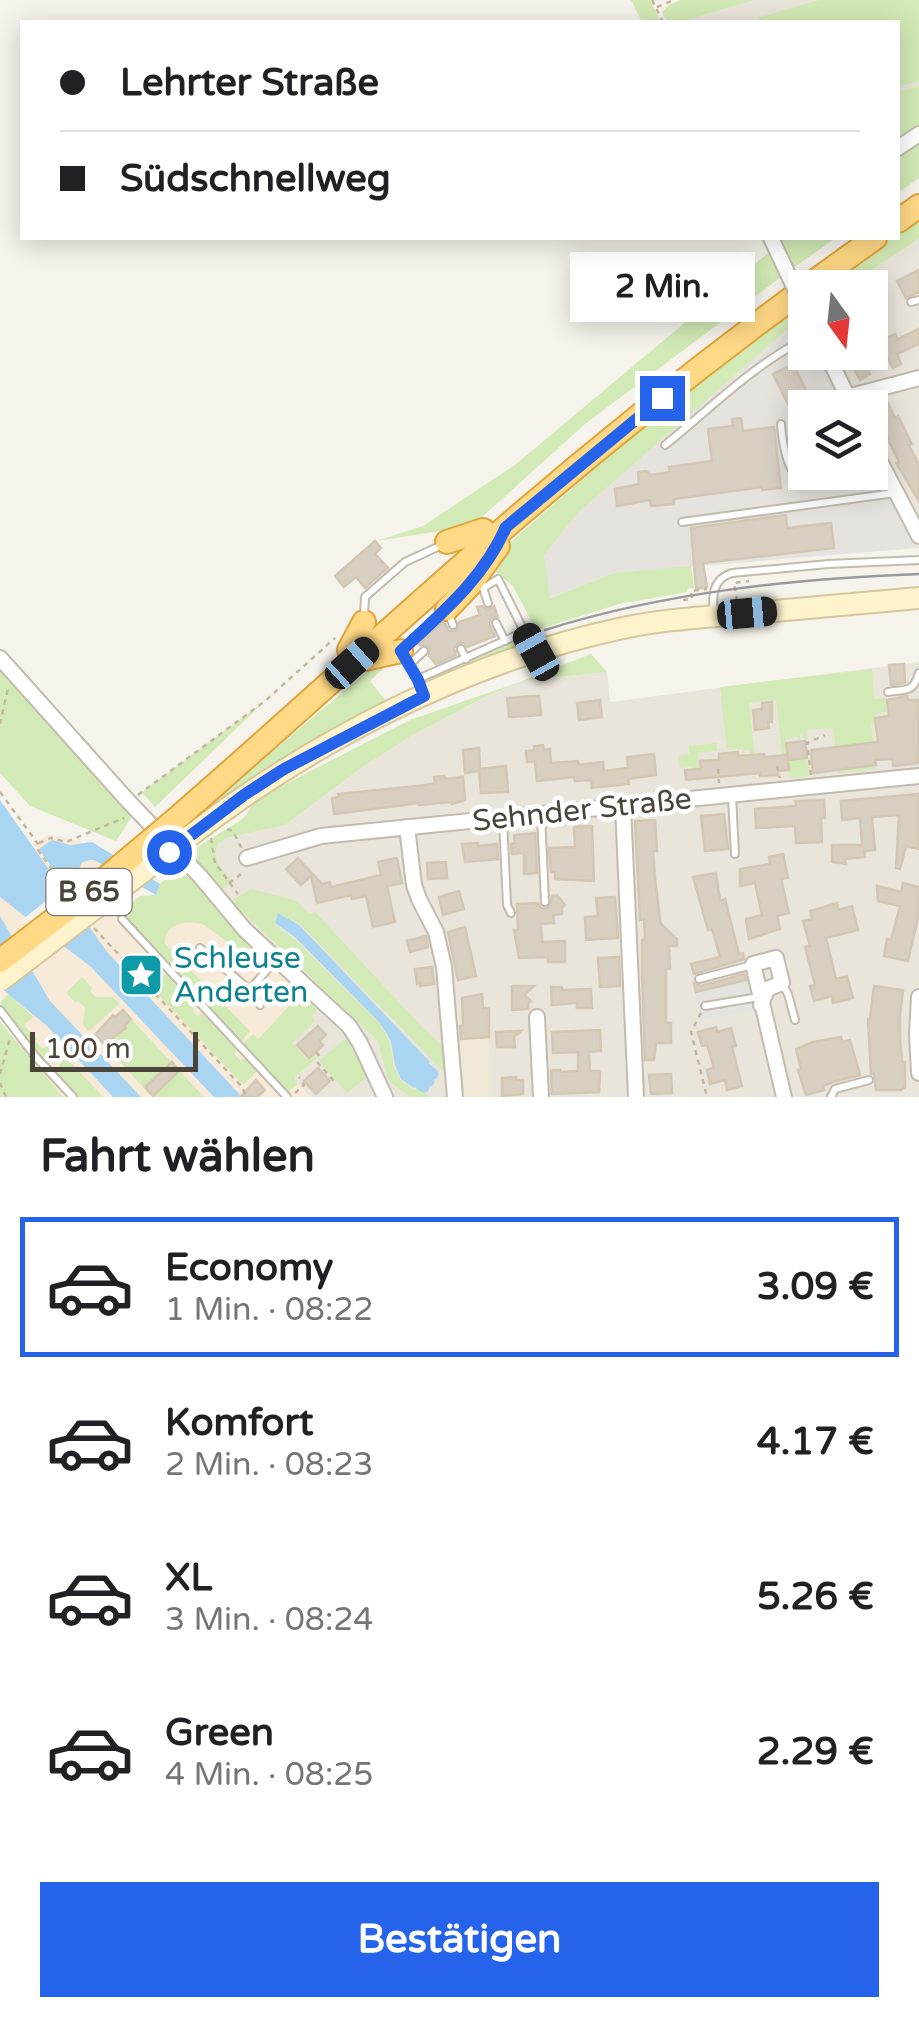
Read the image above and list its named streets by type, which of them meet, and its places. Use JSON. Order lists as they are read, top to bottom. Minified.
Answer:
{"streets":{"highway":["B 65"],"street":["Sehnder Straße"]},"places":{"place":["Schleuse Anderten"]},"scale_bar":"100 m","north":"bottom","page":{"banner":["Lehrter Straße","Südschnellweg"],"bubble":"2 Min.","scale":"100 m","heading":"Fahrt wählen","list":[{"name":"Economy","note":"1 Min. · 08:22","value":"3.09 €"},{"name":"Komfort","note":"2 Min. · 08:23","value":"4.17 €"},{"name":"XL","note":"3 Min. · 08:24","value":"5.26 €"},{"name":"Green","note":"4 Min. · 08:25","value":"2.29 €"}],"buttons":"Bestätigen"}}
